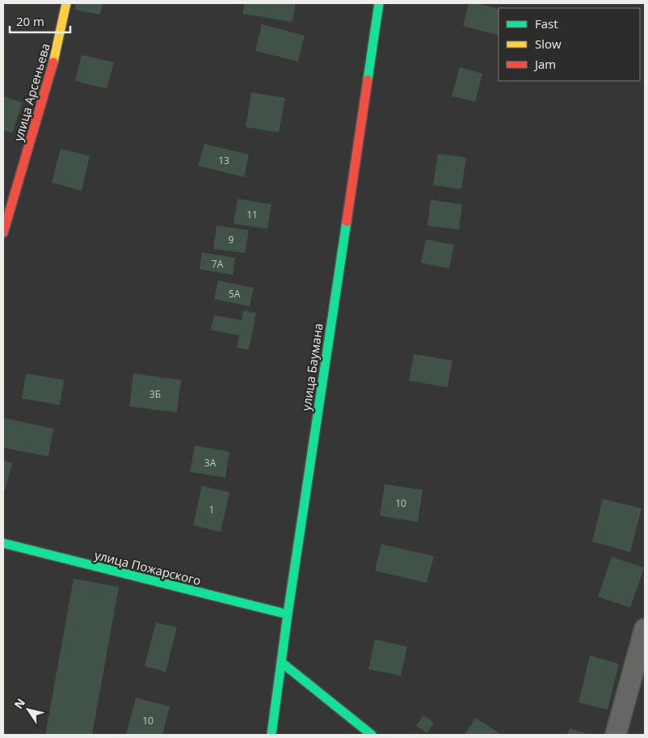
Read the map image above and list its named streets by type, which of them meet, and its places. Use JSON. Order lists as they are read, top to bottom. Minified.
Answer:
{"streets":{"main road":["улица Арсеньева","улица Баумана","улица Пожарского"]},"crossings":[["улица Баумана","улица Пожарского"]],"house_numbers":["13","11","9","7А","5А","3Б","3А","10","1","10"],"legend":["Fast","Slow","Jam"],"scale_bar":"20 m","north":"top left"}
